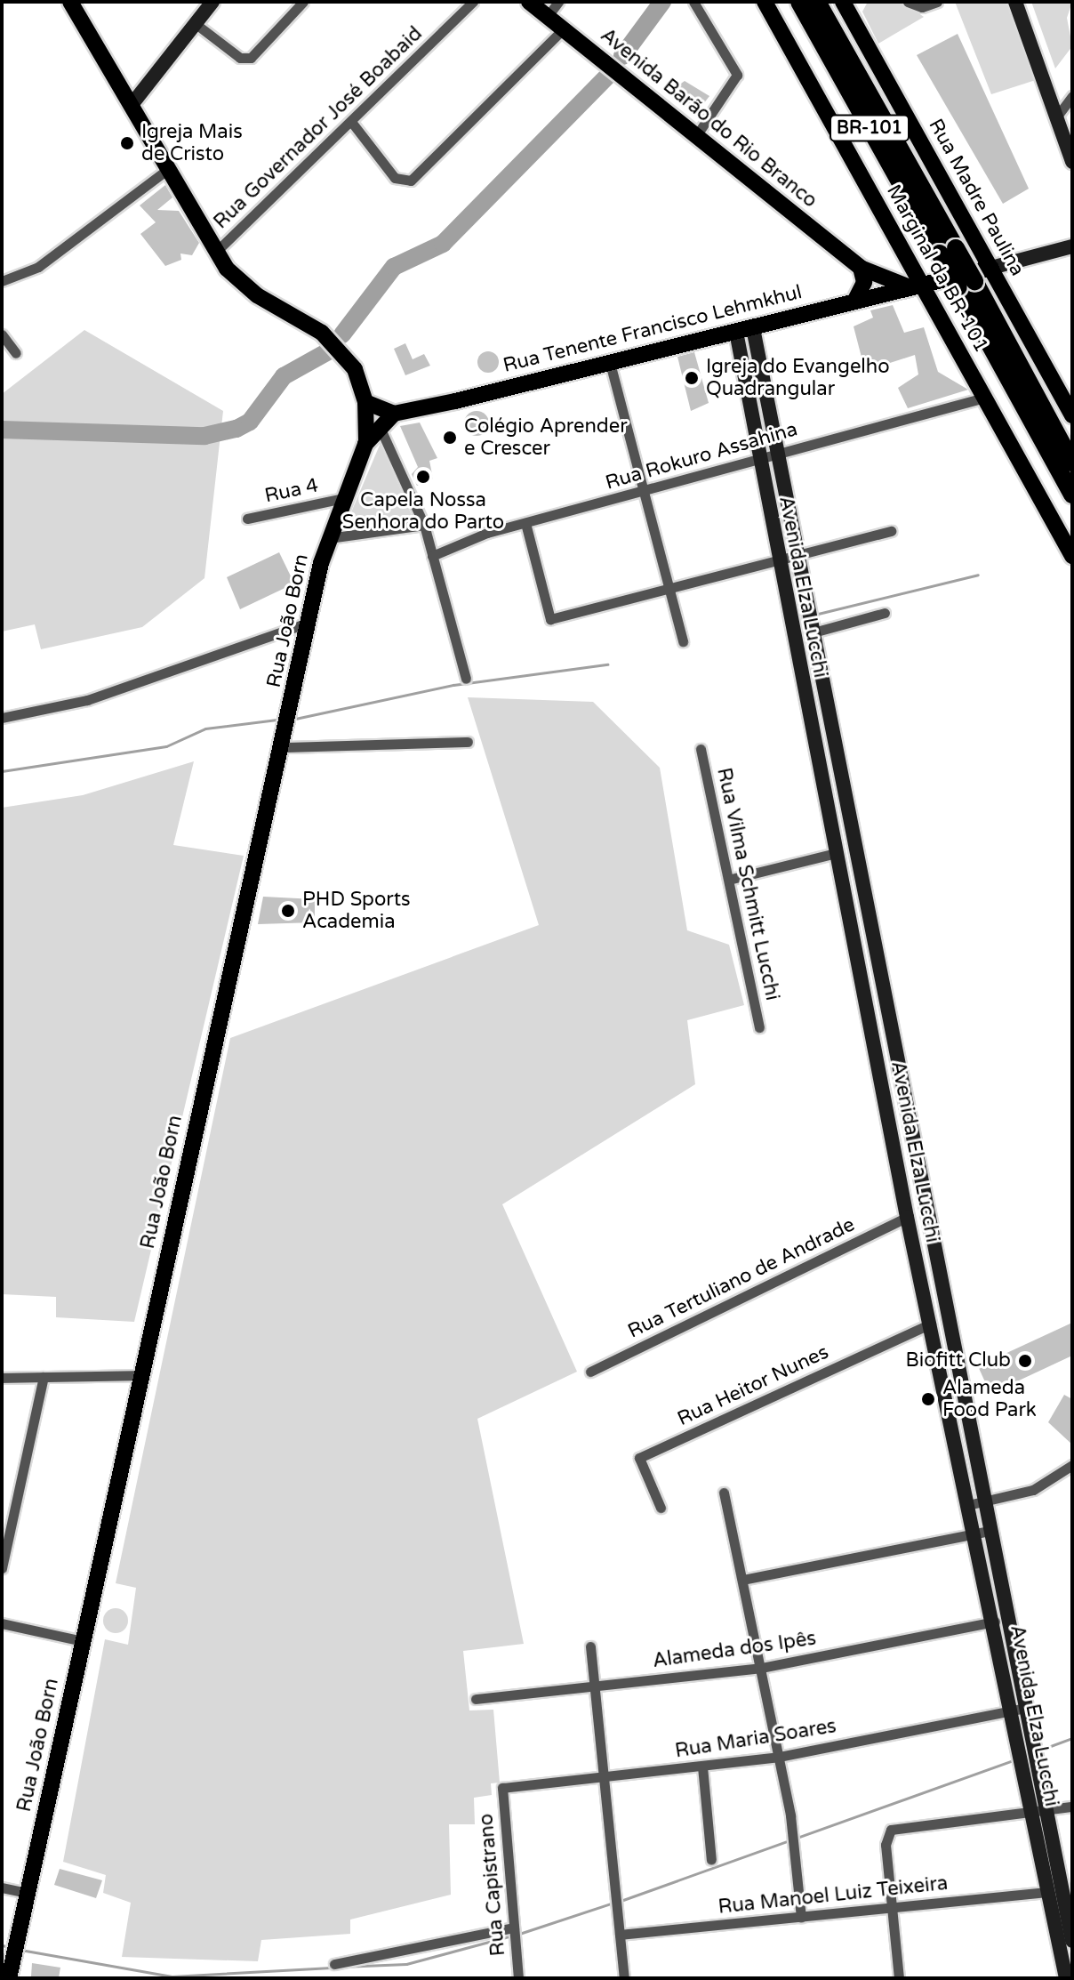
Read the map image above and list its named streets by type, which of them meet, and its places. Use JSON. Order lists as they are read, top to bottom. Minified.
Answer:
{"streets":{"highway":["BR-101"],"main road":["Avenida Barão do Rio Branco","Rua Madre Paulina","Marginal da BR-101","Rua Tenente Francisco Lehmkhul","Avenida Elza Lucchi","Rua João Born"],"street":["Rua Governador José Boabaid","Rua Rokuro Assahina","Rua 4","Rua Vilma Schmitt Lucchi","Rua Tertuliano de Andrade","Rua Heitor Nunes","Alameda dos Ipês","Rua Maria Soares","Rua Capistrano","Rua Manoel Luiz Teixeira"]},"crossings":[["Avenida Barão do Rio Branco","Marginal da BR-101"],["Avenida Barão do Rio Branco","Rua Tenente Francisco Lehmkhul"],["BR-101","Rua Tenente Francisco Lehmkhul"],["Rua Madre Paulina","Rua Tenente Francisco Lehmkhul"],["Marginal da BR-101","Rua Tenente Francisco Lehmkhul"],["Marginal da BR-101","Rua Rokuro Assahina"],["Rua Tenente Francisco Lehmkhul","Avenida Elza Lucchi"],["Rua Tenente Francisco Lehmkhul","Rua João Born"],["Rua Rokuro Assahina","Avenida Elza Lucchi"],["Rua 4","Rua João Born"],["Avenida Elza Lucchi","Rua Tertuliano de Andrade"],["Avenida Elza Lucchi","Rua Heitor Nunes"],["Avenida Elza Lucchi","Alameda dos Ipês"],["Avenida Elza Lucchi","Rua Maria Soares"],["Avenida Elza Lucchi","Rua Manoel Luiz Teixeira"],["Rua Maria Soares","Rua Capistrano"]],"places":["Igreja Mais de Cristo","Igreja do Evangelho Quadrangular","Colégio Aprender e Crescer","Capela Nossa Senhora do Parto","PHD Sports Academia","Biofitt Club","Alameda Food Park"]}
